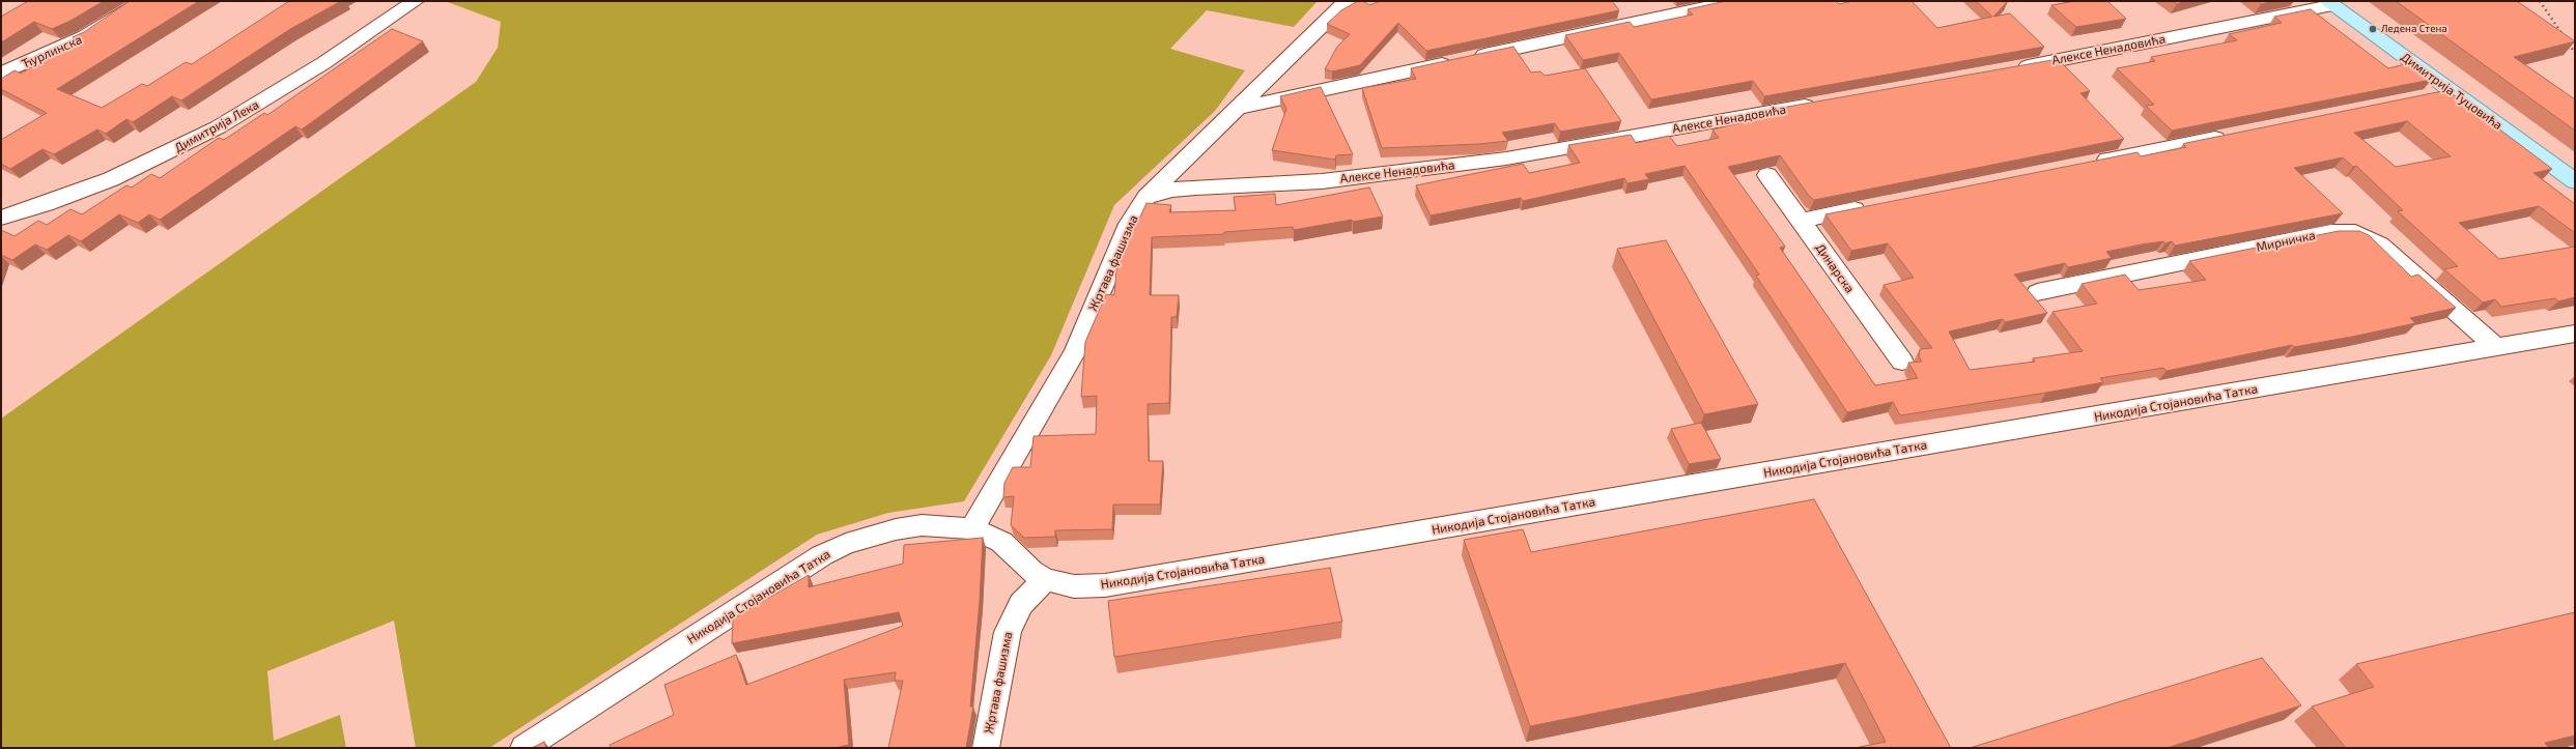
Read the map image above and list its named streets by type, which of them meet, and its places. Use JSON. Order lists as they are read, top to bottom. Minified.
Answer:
{"streets":{"main road":["Димитрија Туцовића"],"street":["Алексе Ненадовића","Ћурлинска","Димитрија Лека","Мирничка","Жртава фашизма","Динарска","Никодија Стојановића Татка"]},"crossings":[["Алексе Ненадовића","Димитрија Туцовића"],["Алексе Ненадовића","Жртава фашизма"],["Мирничка","Никодија Стојановића Татка"],["Жртава фашизма","Никодија Стојановића Татка"]],"places":["Ледена Стена"]}
